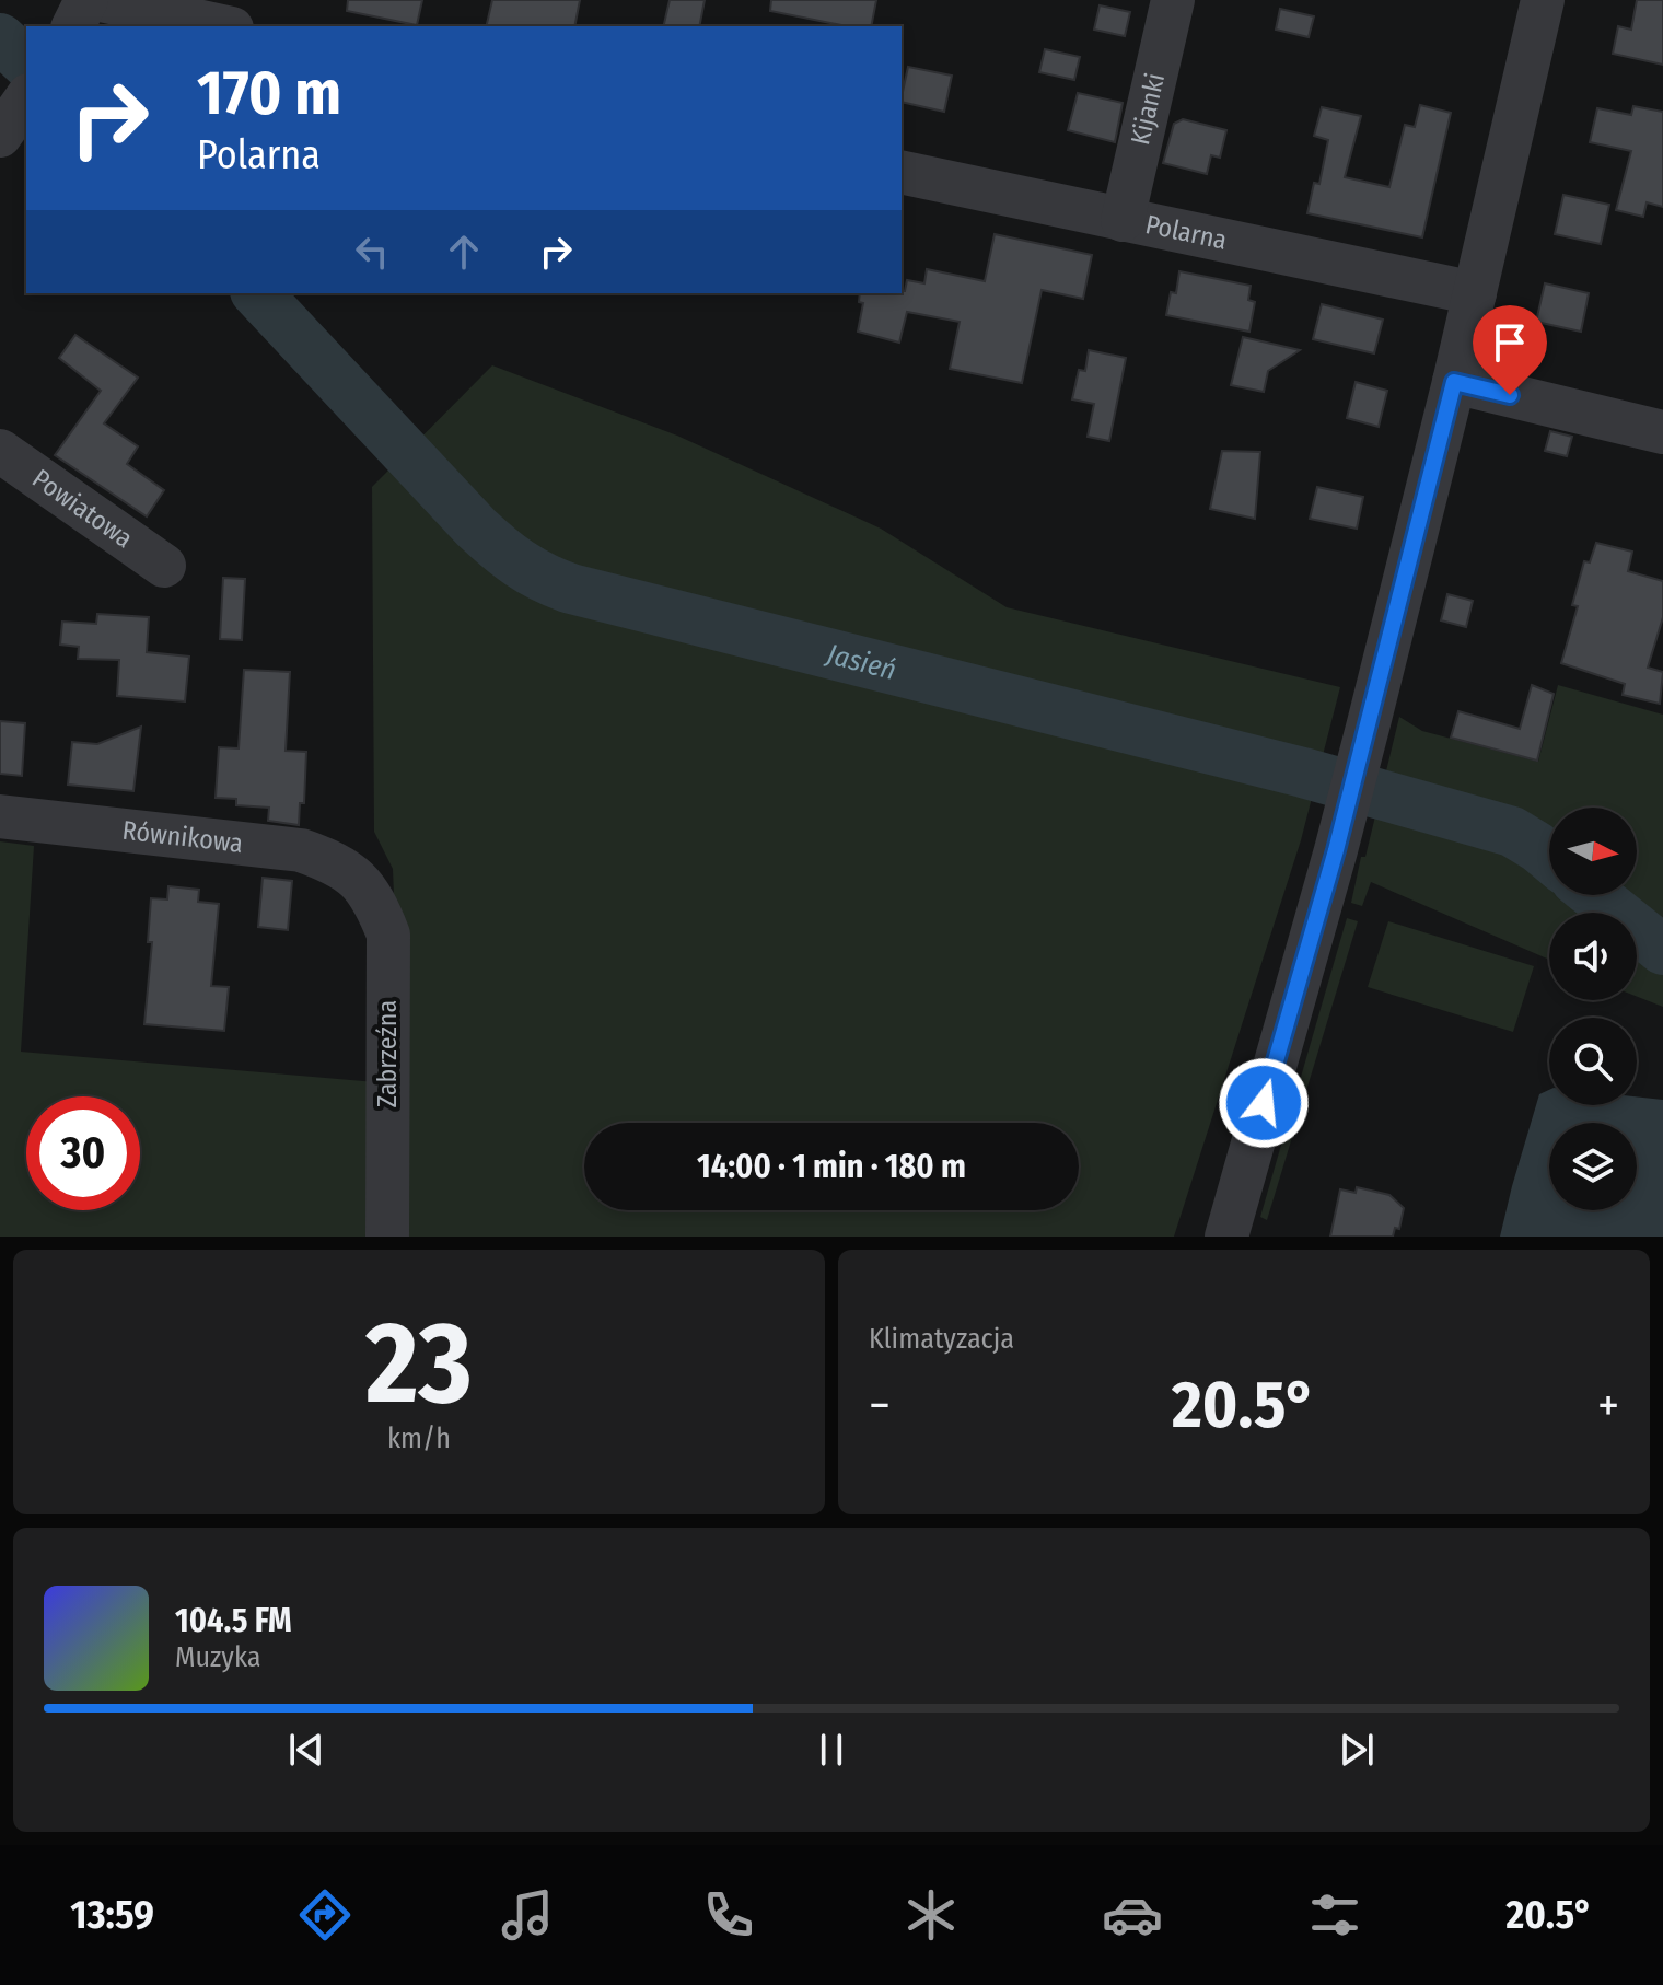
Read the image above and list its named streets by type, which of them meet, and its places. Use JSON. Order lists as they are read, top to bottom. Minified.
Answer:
{"streets":{"street":["Kijanki","Polarna","Powiatowa","Równikowa","Zabrzeźna"]},"crossings":[["Kijanki","Polarna"],["Równikowa","Zabrzeźna"]],"water":["Jasień"],"north":"right","page":{"turn":["170 m","Polarna"],"limit":"30","trip":"14:00 · 1 min · 180 m","tile":[["23","km/h"],"Klimatyzacja"],"heat":["−","20.5°","+"],"song":["104.5 FM","Muzyka"],"tabs":["13:59","20.5°"]}}
